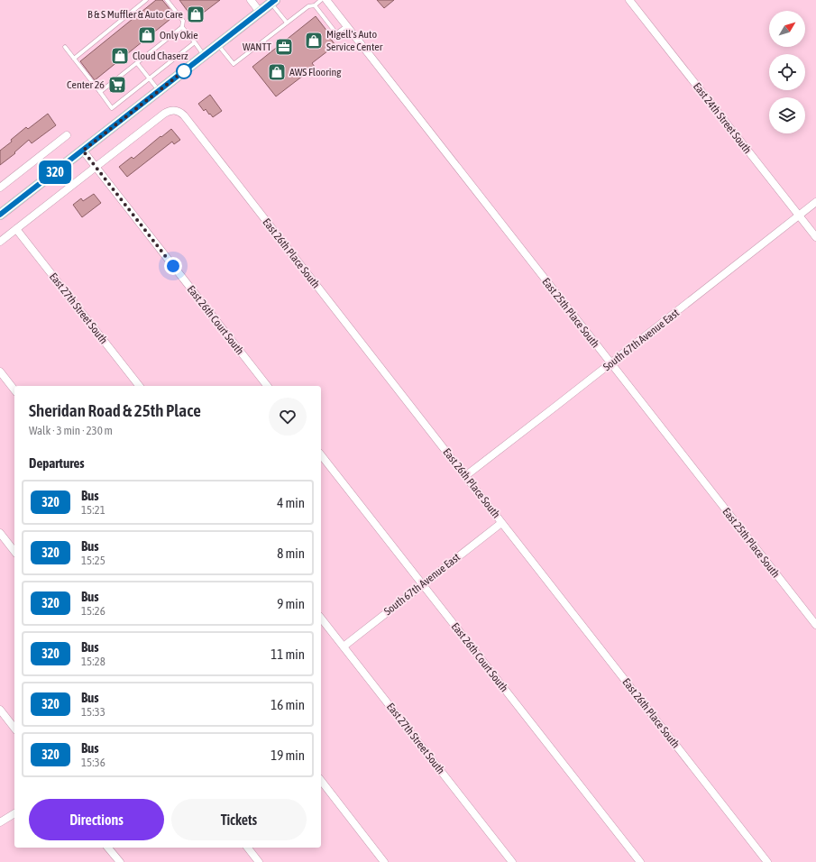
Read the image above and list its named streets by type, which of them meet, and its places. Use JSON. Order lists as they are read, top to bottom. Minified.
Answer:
{"streets":{"street":["East 24th Street South","East 26th Place South","East 27th Street South","East 25th Place South","East 26th Court South","South 67th Avenue East"]},"crossings":[["East 24th Street South","South 67th Avenue East"],["East 26th Place South","East 26th Court South"],["East 26th Place South","South 67th Avenue East"],["East 27th Street South","South 67th Avenue East"],["East 25th Place South","South 67th Avenue East"],["East 26th Court South","South 67th Avenue East"]],"places":{"shop":["B & S Muffler & Auto Care","Only Okie","Migell's Auto Service Center","Cloud Chaserz","AWS Flooring"],"office":["WANTT"],"supermarket":["Center 26"]},"lines":["bus line 320"],"north":"top right","page":{"on_map":"320","heading":[["Sheridan Road & 25th Place","Walk · 3 min · 230 m"],"Departures"],"list":[{"mark":"320","name":"Bus","note":"15:21","value":"4 min"},{"mark":"320","name":"Bus","note":"15:25","value":"8 min"},{"mark":"320","name":"Bus","note":"15:26","value":"9 min"},{"mark":"320","name":"Bus","note":"15:28","value":"11 min"},{"mark":"320","name":"Bus","note":"15:33","value":"16 min"},{"mark":"320","name":"Bus","note":"15:36","value":"19 min"}],"buttons":["Directions","Tickets"]}}
